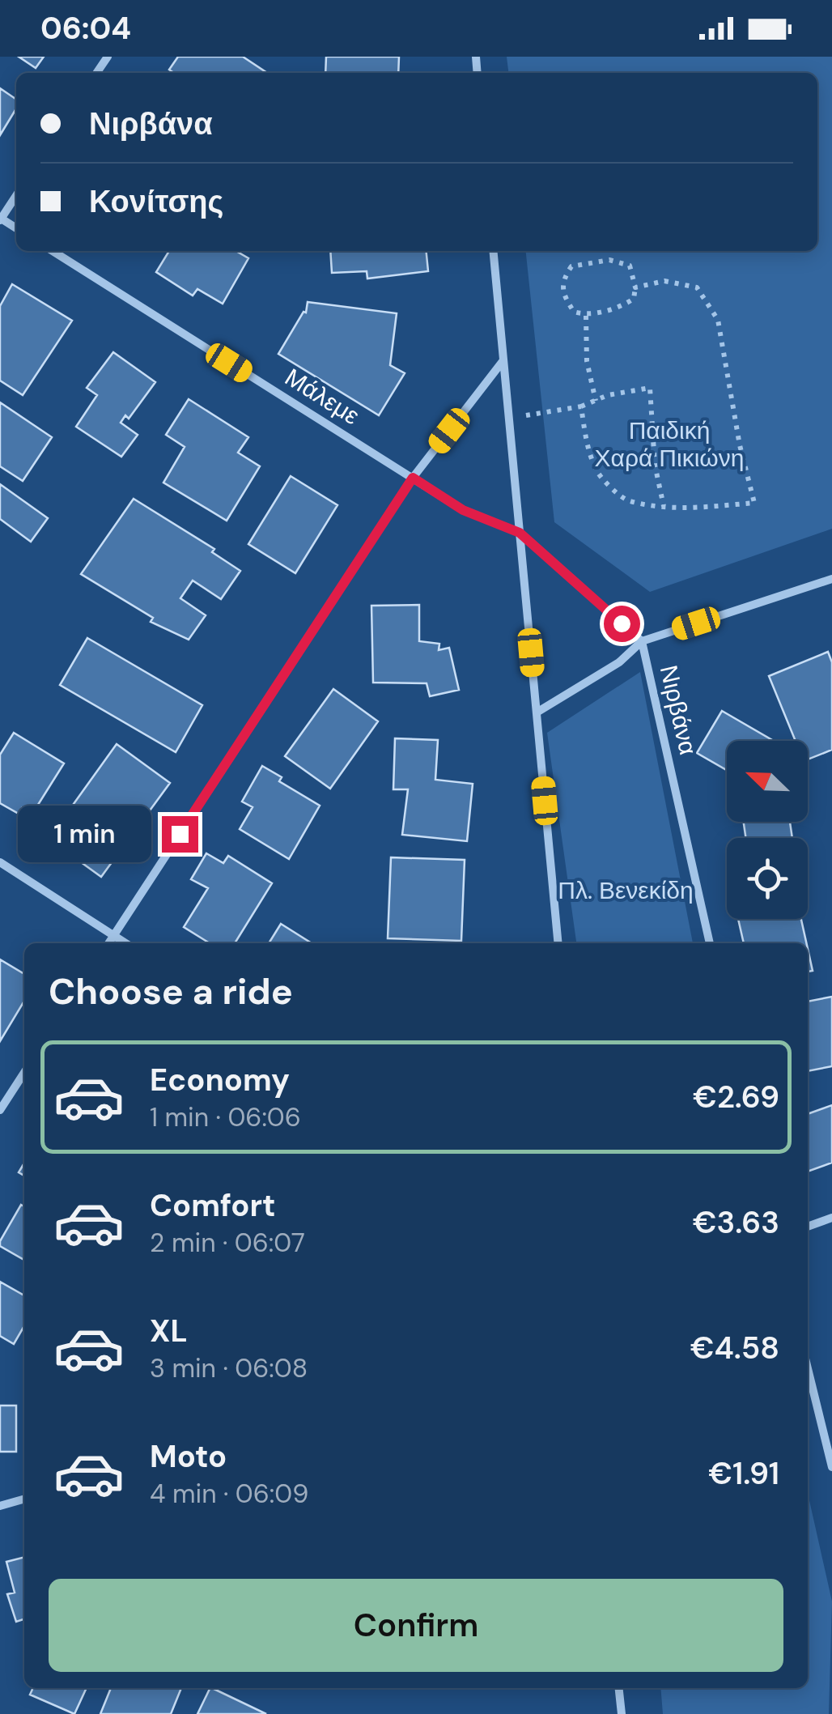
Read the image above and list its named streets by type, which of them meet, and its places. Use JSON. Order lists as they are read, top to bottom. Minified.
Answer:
{"streets":{"street":["Μάλεμε","Νιρβάνα"]},"crossings":[["Μάλεμε","Νιρβάνα"]],"parks":["Παιδική Χαρά Πικιώνη","Πλ. Βενεκίδη"],"north":"top left","page":{"status":"06:04","banner":["Νιρβάνα","Κονίτσης"],"bubble":"1 min","heading":"Choose a ride","list":[{"name":"Economy","note":"1 min · 06:06","value":"€2.69"},{"name":"Comfort","note":"2 min · 06:07","value":"€3.63"},{"name":"XL","note":"3 min · 06:08","value":"€4.58"},{"name":"Moto","note":"4 min · 06:09","value":"€1.91"}],"buttons":"Confirm"}}
